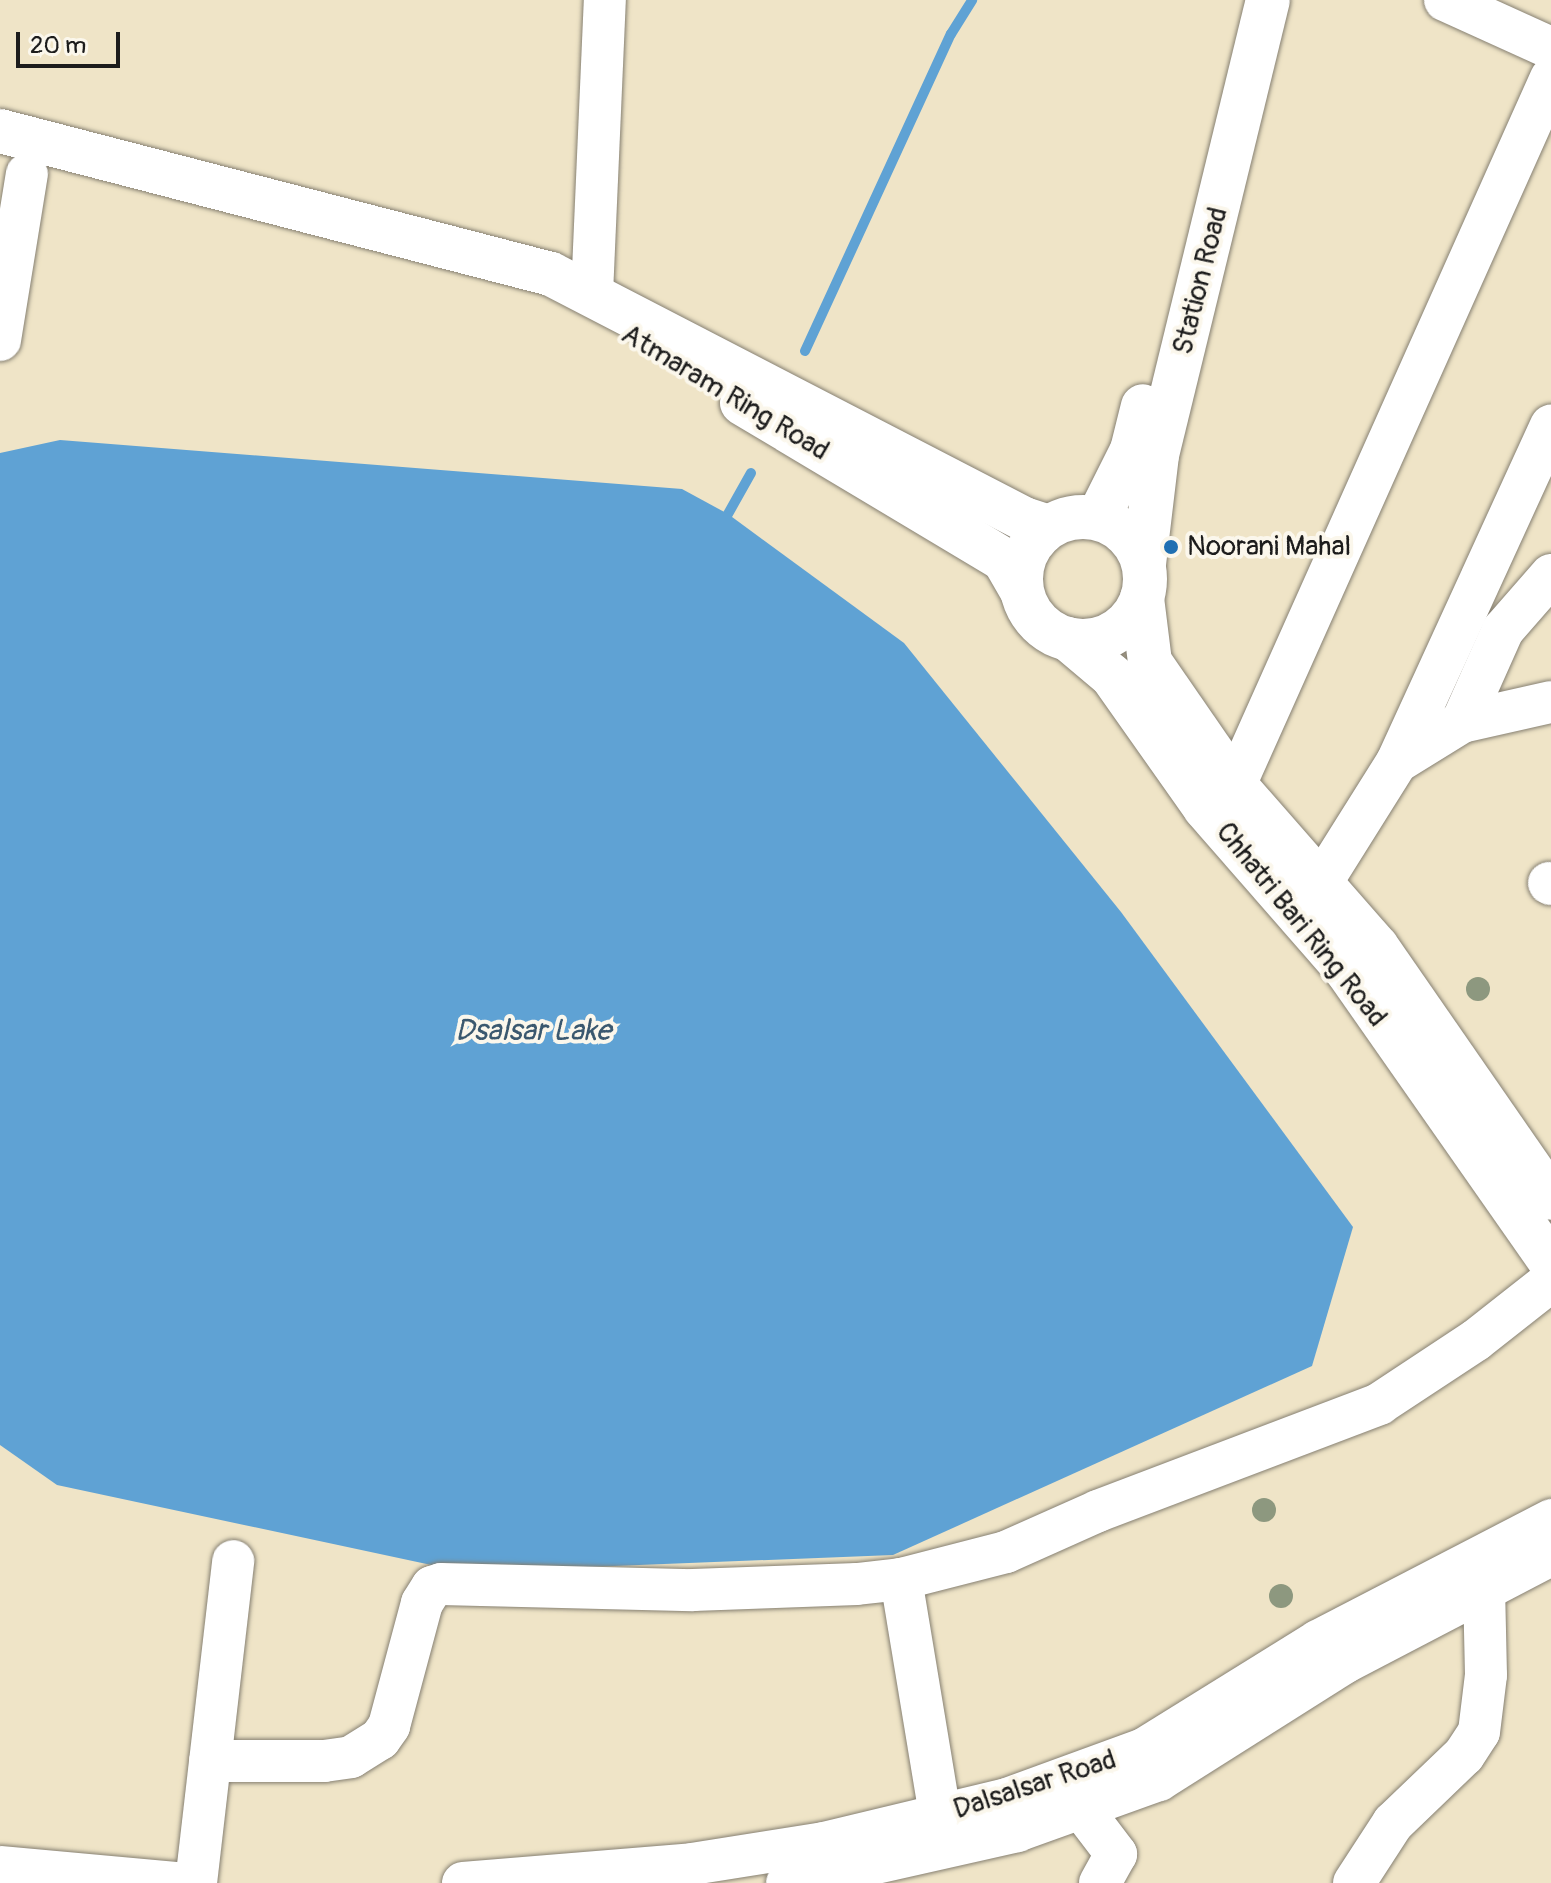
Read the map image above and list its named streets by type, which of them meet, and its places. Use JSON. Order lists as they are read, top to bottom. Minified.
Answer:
{"streets":{"main road":["Station Road","Atmaram Ring Road","Chhatri Bari Ring Road"],"street":["Dalsalsar Road"]},"crossings":[["Station Road","Atmaram Ring Road"],["Station Road","Chhatri Bari Ring Road"],["Atmaram Ring Road","Chhatri Bari Ring Road"]],"water":["Dsalsar Lake"],"places":["Noorani Mahal"],"scale_bar":"20 m"}
